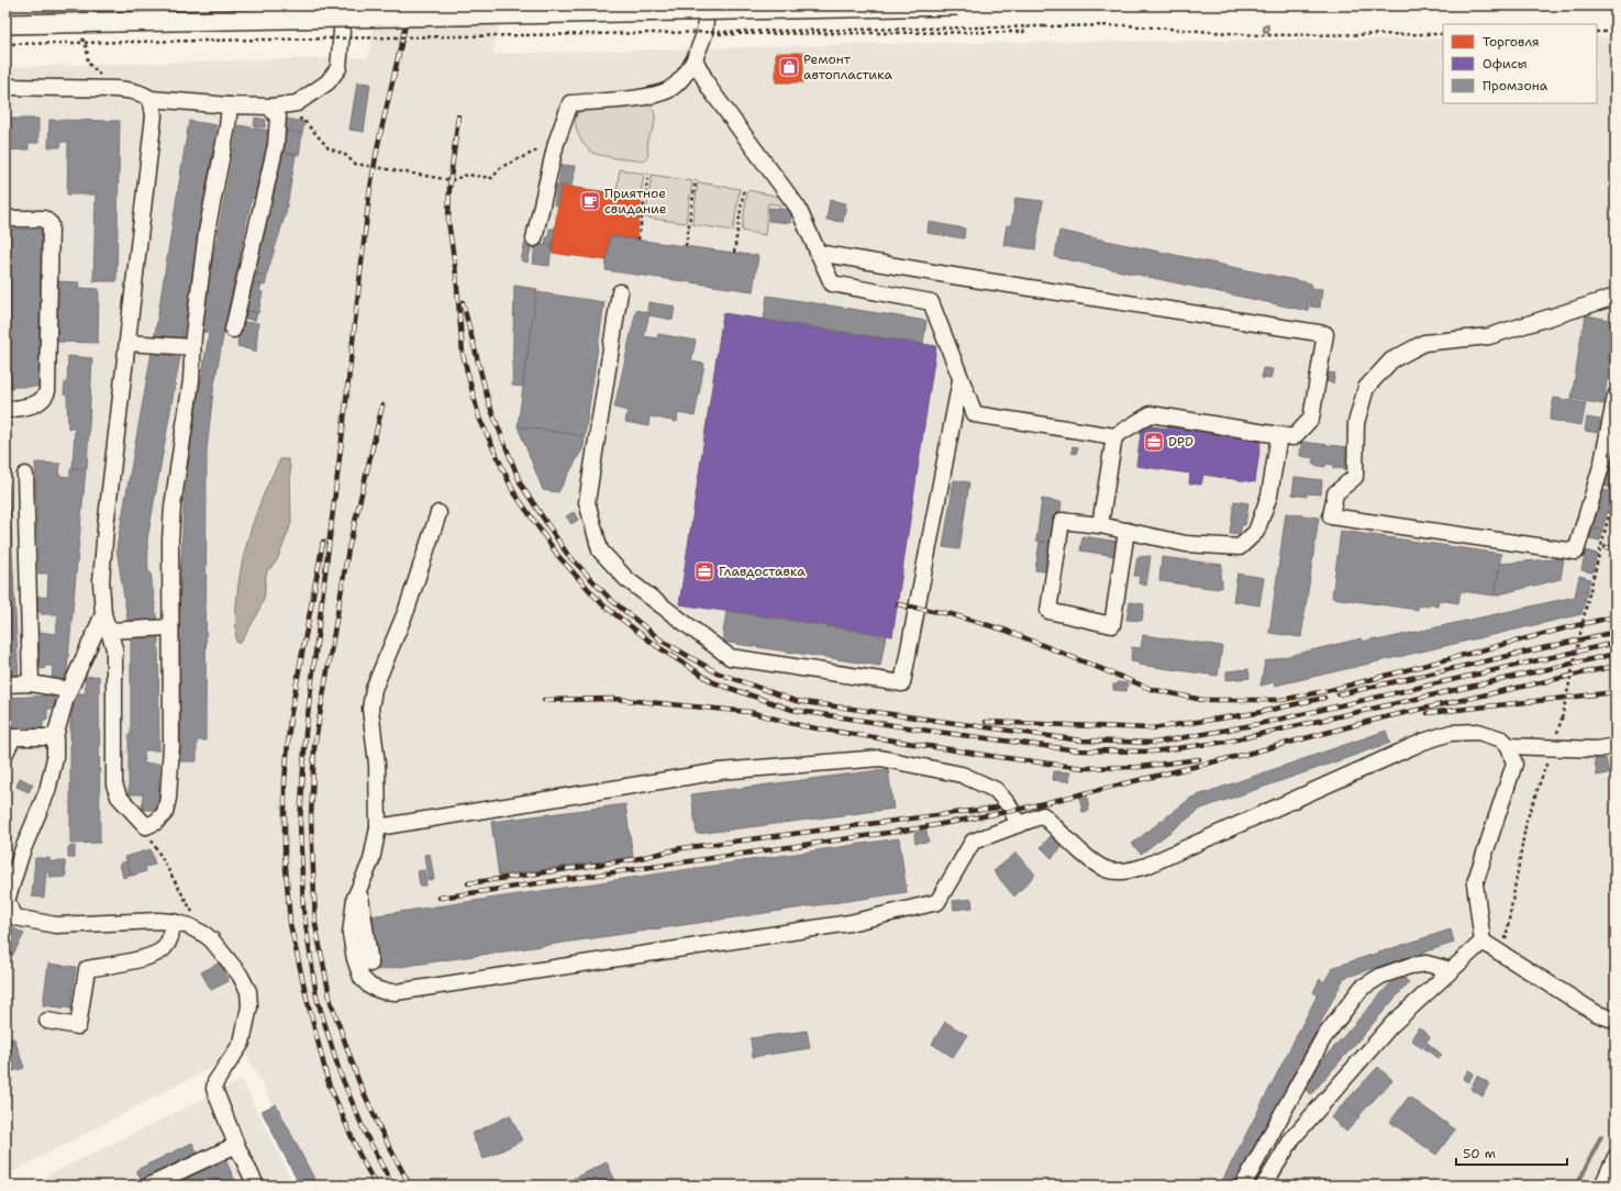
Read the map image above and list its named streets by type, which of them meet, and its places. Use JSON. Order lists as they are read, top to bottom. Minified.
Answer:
{"places":{"shop":["Ремонт автопластика"],"cafe":["Приятное свидание"],"office":["DPD","Главдоставка"]},"legend":["Торговля","Офисы","Промзона"],"scale_bar":"50 m"}
